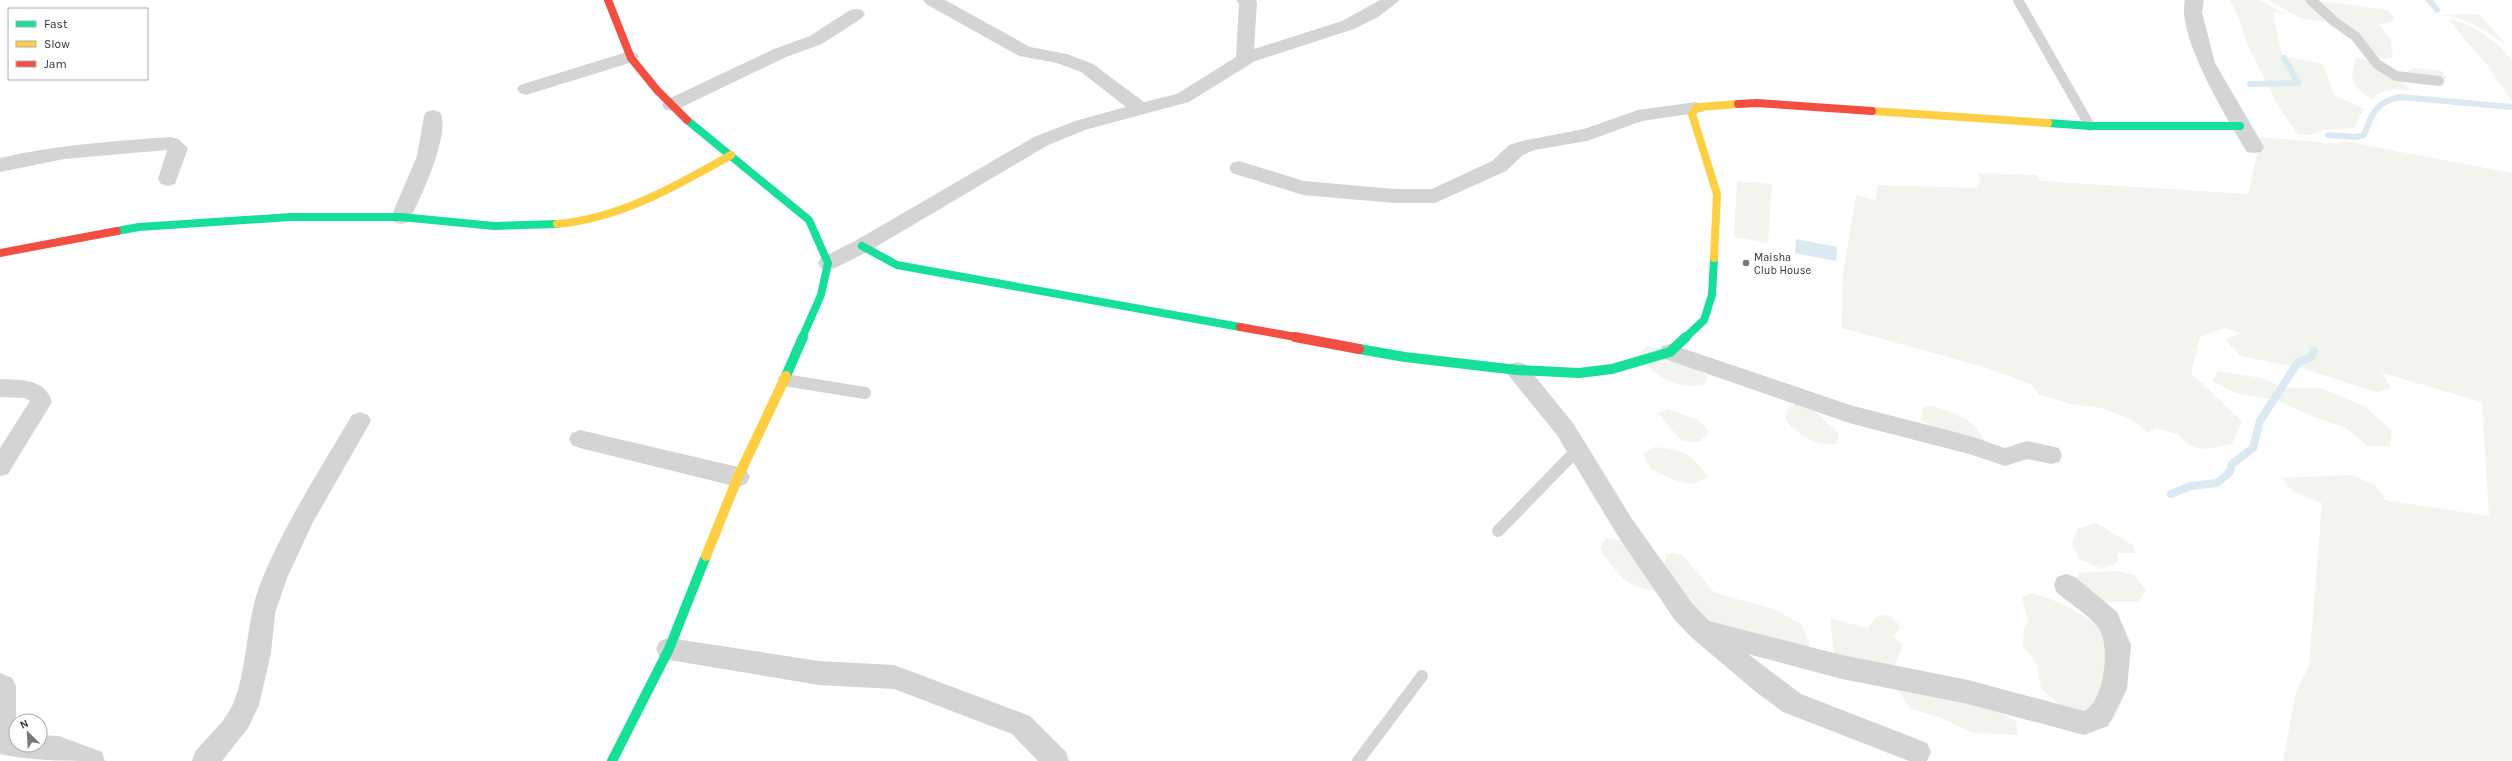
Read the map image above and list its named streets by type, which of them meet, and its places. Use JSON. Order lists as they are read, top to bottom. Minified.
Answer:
{"places":["Maisha Club House"],"legend":["Fast","Slow","Jam"],"north":"top left"}
